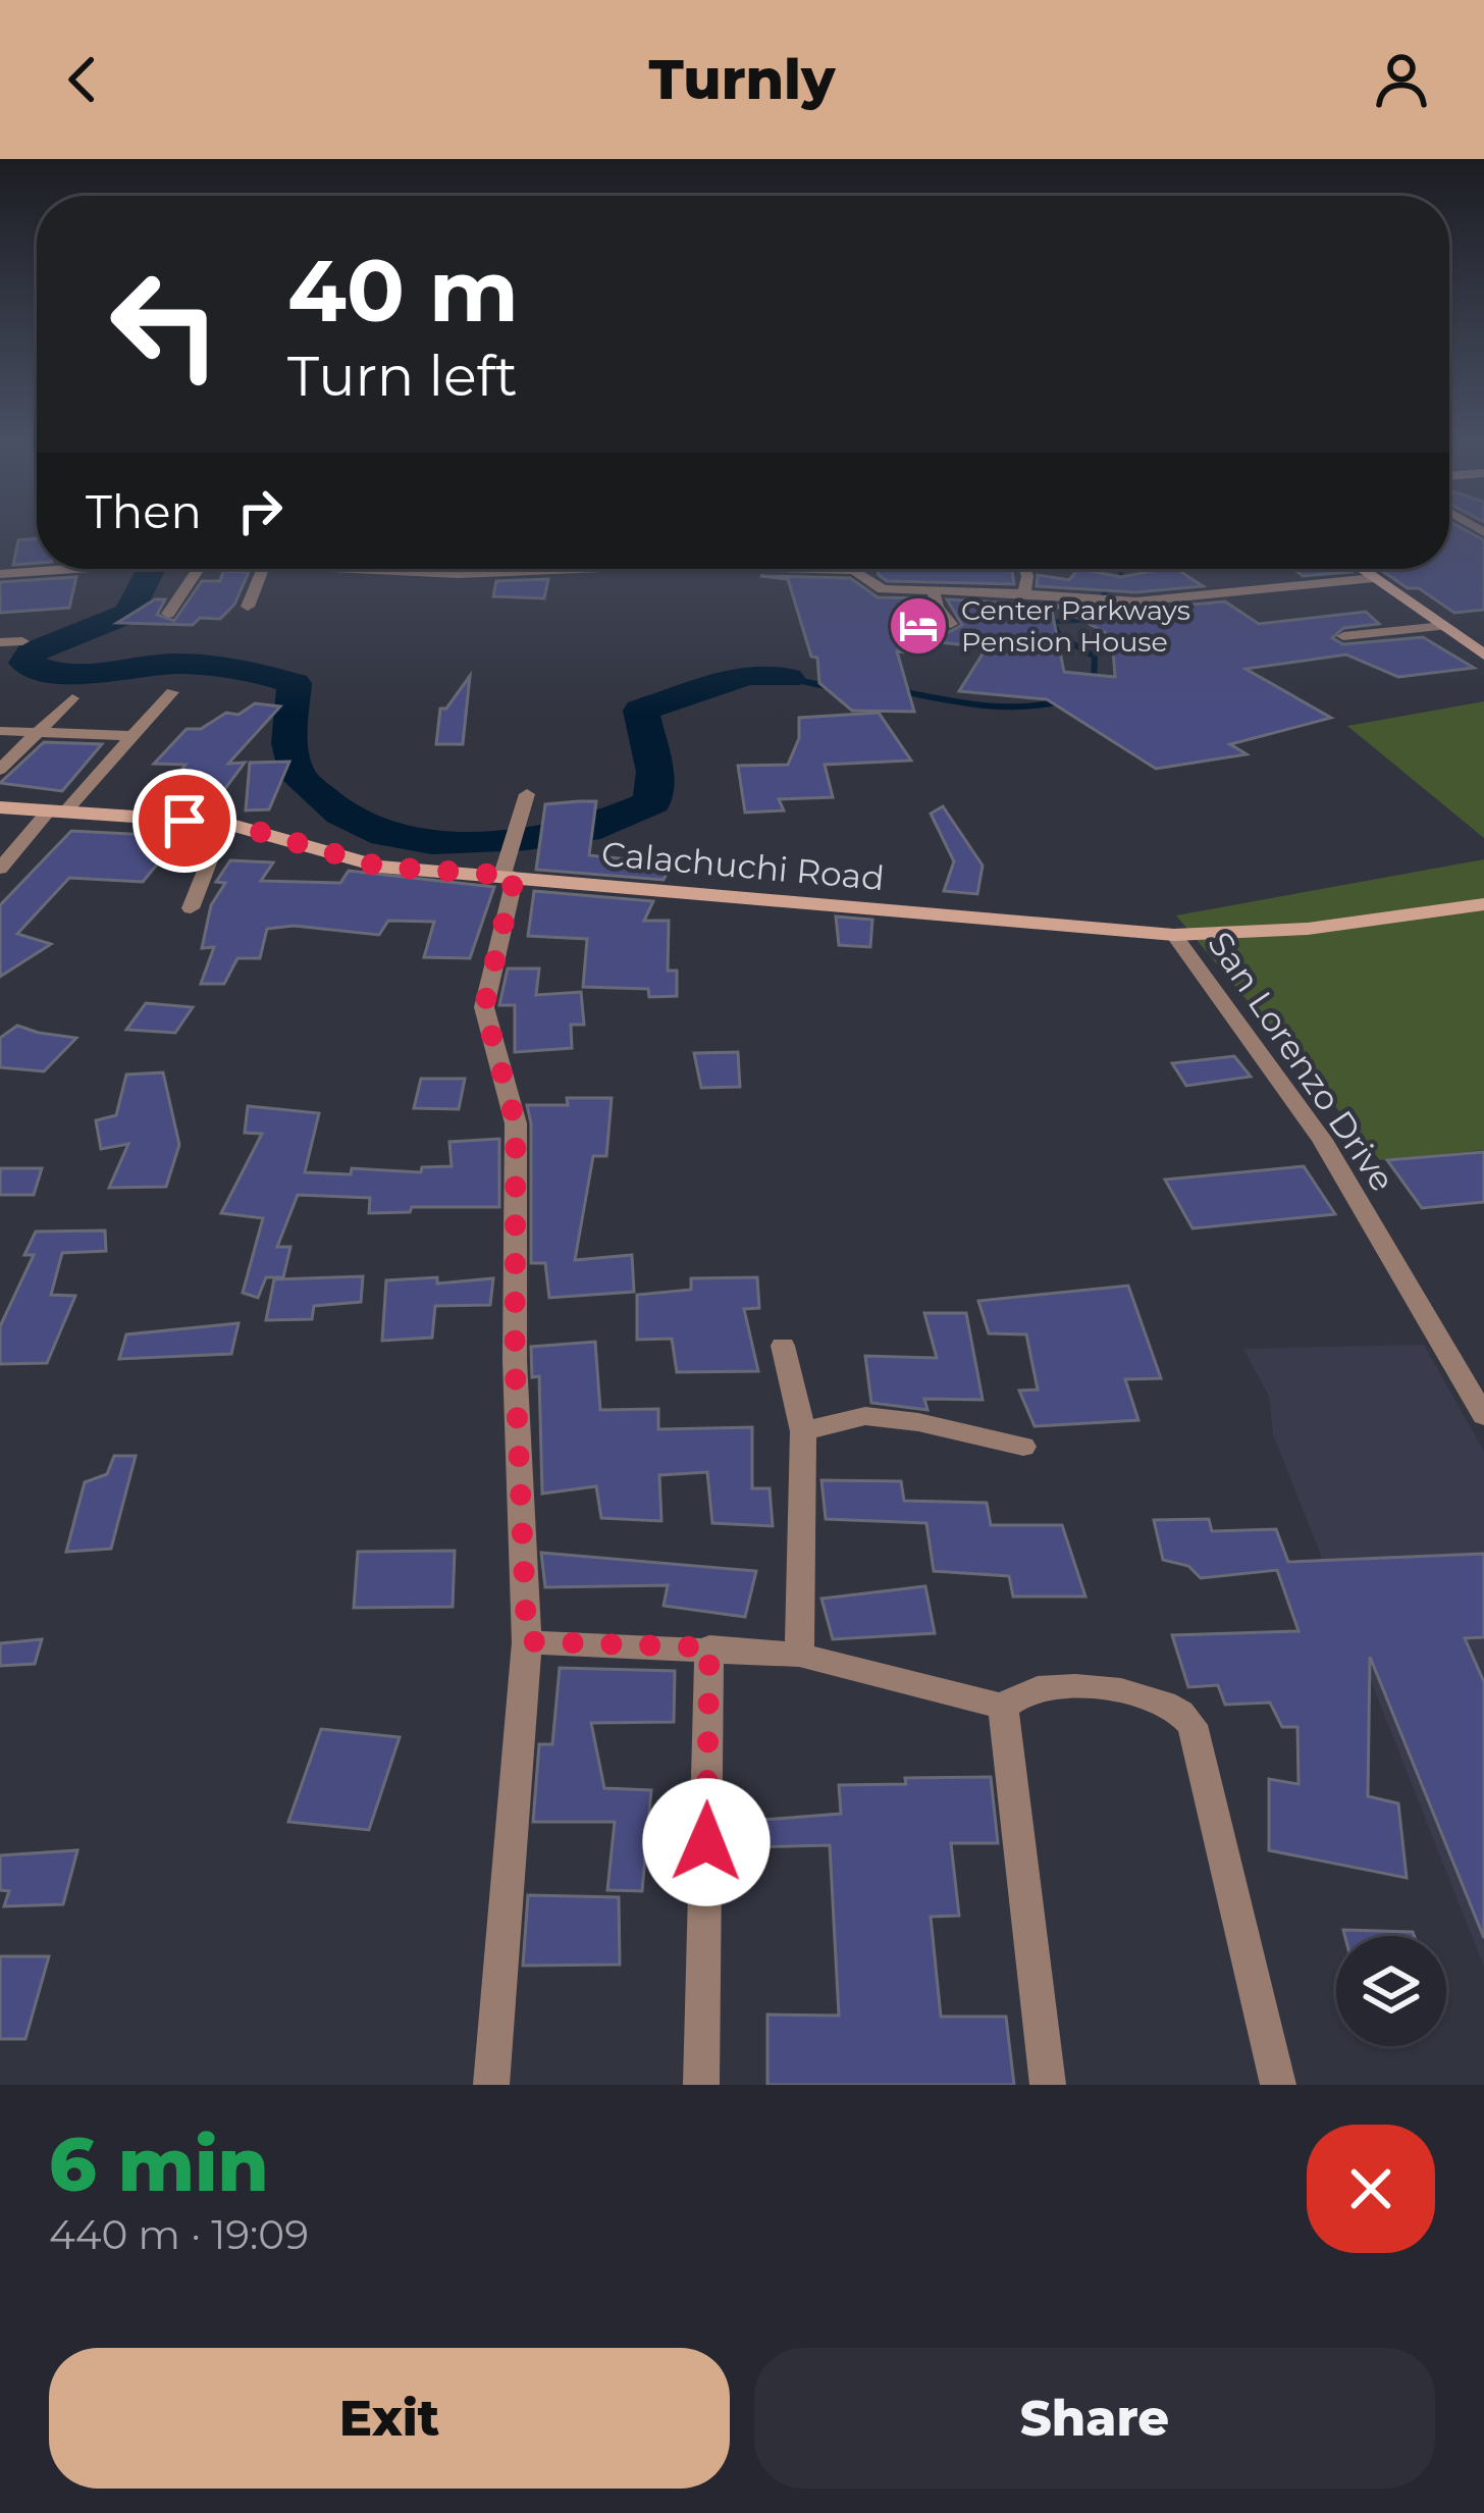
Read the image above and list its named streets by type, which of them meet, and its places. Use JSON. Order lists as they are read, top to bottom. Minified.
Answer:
{"streets":{"street":["Calachuchi Road","San Lorenzo Drive"]},"crossings":[["Calachuchi Road","San Lorenzo Drive"]],"places":{"hotel":["Center Parkways Pension House"]},"page":{"header":"Turnly","turn":["40 m","Turn left"],"then":"Then","heading":["6 min","440 m · 19:09"],"buttons":["Exit","Share"]}}
